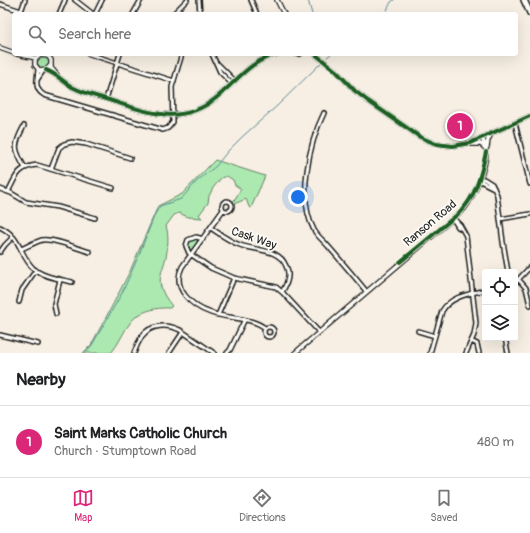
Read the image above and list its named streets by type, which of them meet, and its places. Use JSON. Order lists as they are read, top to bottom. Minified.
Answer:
{"streets":{"street":["Ranson Road","Cask Way"]},"page":{"search":"Search here","pins":"1","heading":"Nearby","list":[{"mark":"1","name":"Saint Marks Catholic Church","note":"Church · Stumptown Road","value":"480 m"}],"nav":["Map","Directions","Saved"]}}
